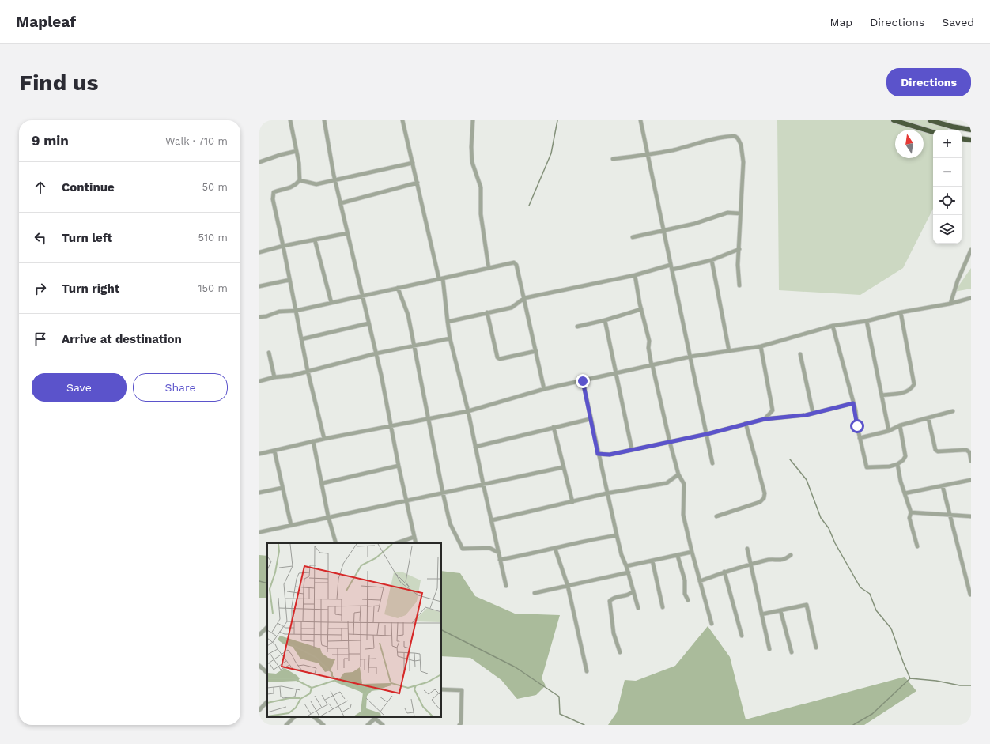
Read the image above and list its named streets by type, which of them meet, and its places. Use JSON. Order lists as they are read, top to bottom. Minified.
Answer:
{"north":"top","page":{"header":"Mapleaf","nav":["Map","Directions","Saved"],"buttons":["Directions",["Save","Share"]],"title":"Find us","heading":["9 min","Walk · 710 m"],"map_buttons":["+","−"],"list":[["Continue","50 m"],["Turn left","510 m"],["Turn right","150 m"],"Arrive at destination"]}}
